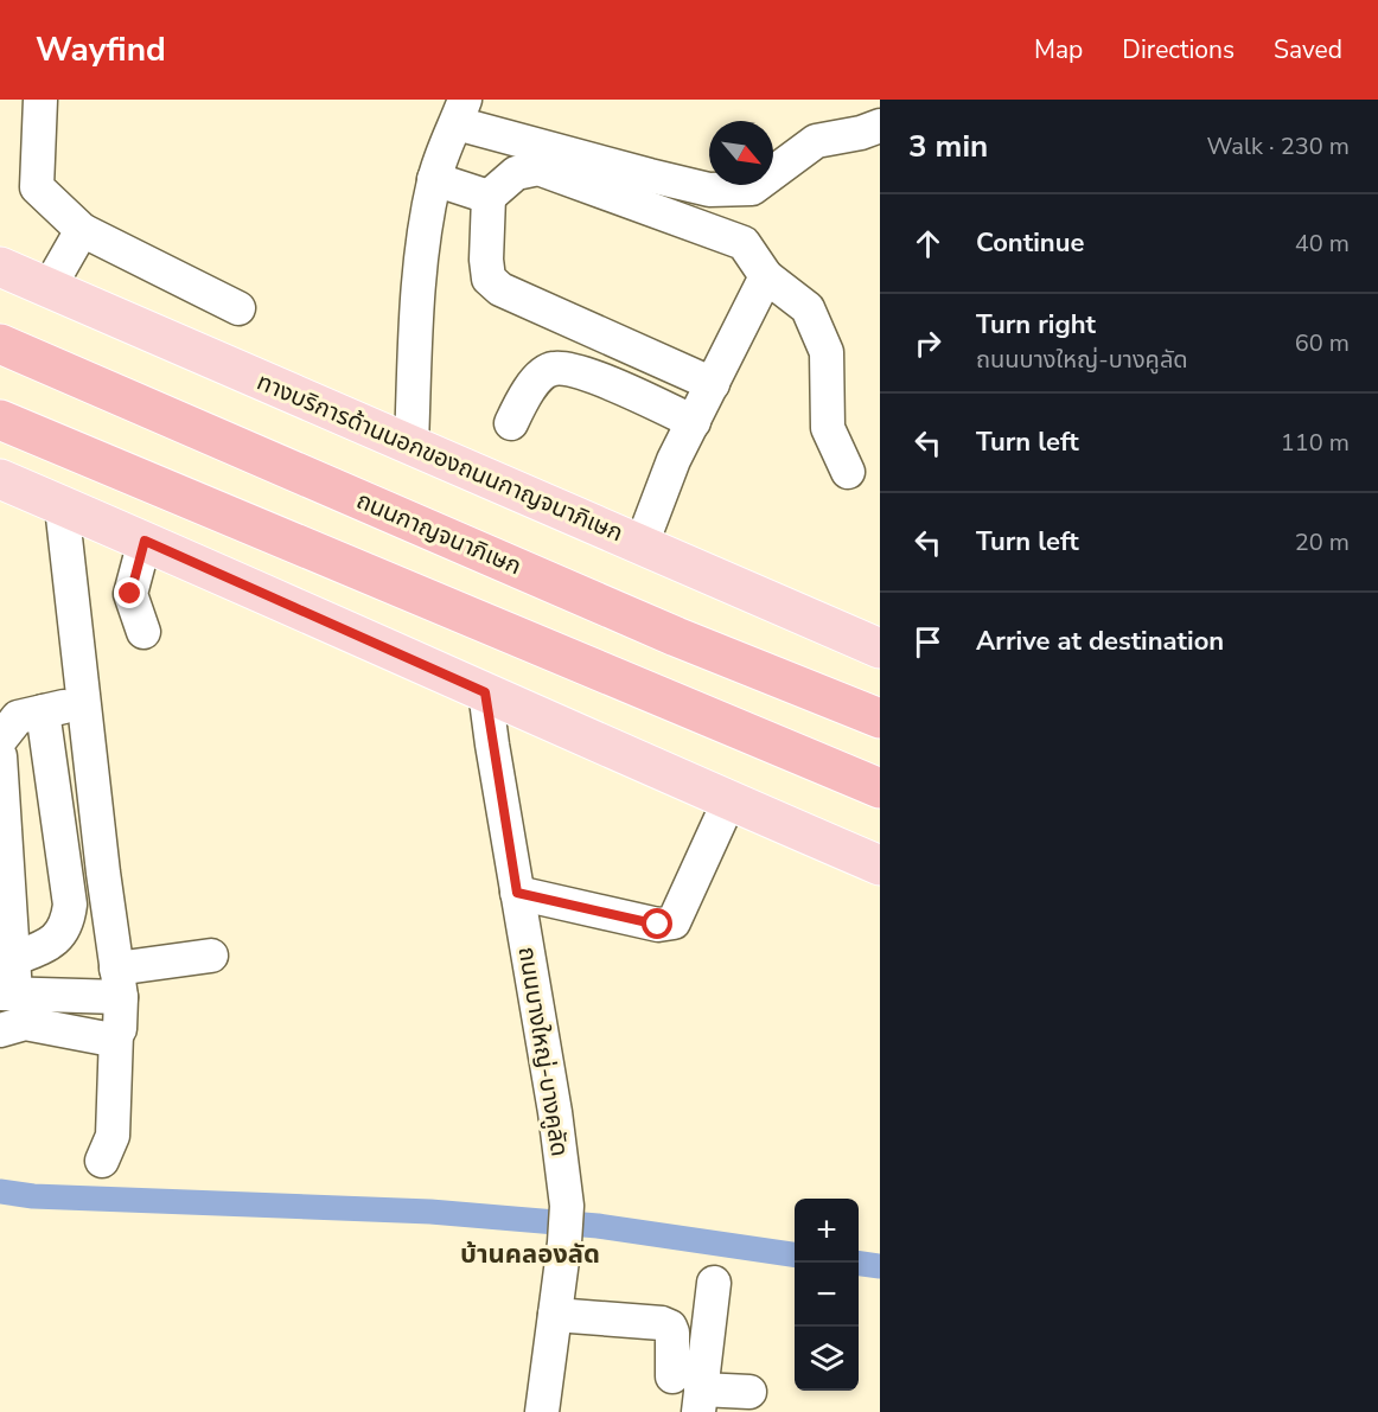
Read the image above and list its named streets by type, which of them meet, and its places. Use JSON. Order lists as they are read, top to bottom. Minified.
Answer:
{"streets":{"highway":["ถนนกาญจนาภิเษก"],"main road":["ทางบริการด้านนอกของถนนกาญจนาภิเษก"],"street":["ถนนบางใหญ่-บางคูลัด"]},"districts":["บ้านคลองลัด"],"north":"bottom right","page":{"header":"Wayfind","nav":["Map","Directions","Saved"],"heading":["3 min","Walk · 230 m"],"list":[["Continue","40 m"],["Turn right","ถนนบางใหญ่-บางคูลัด","60 m"],["Turn left","110 m"],["Turn left","20 m"],"Arrive at destination"],"map_buttons":["+","−"]}}
